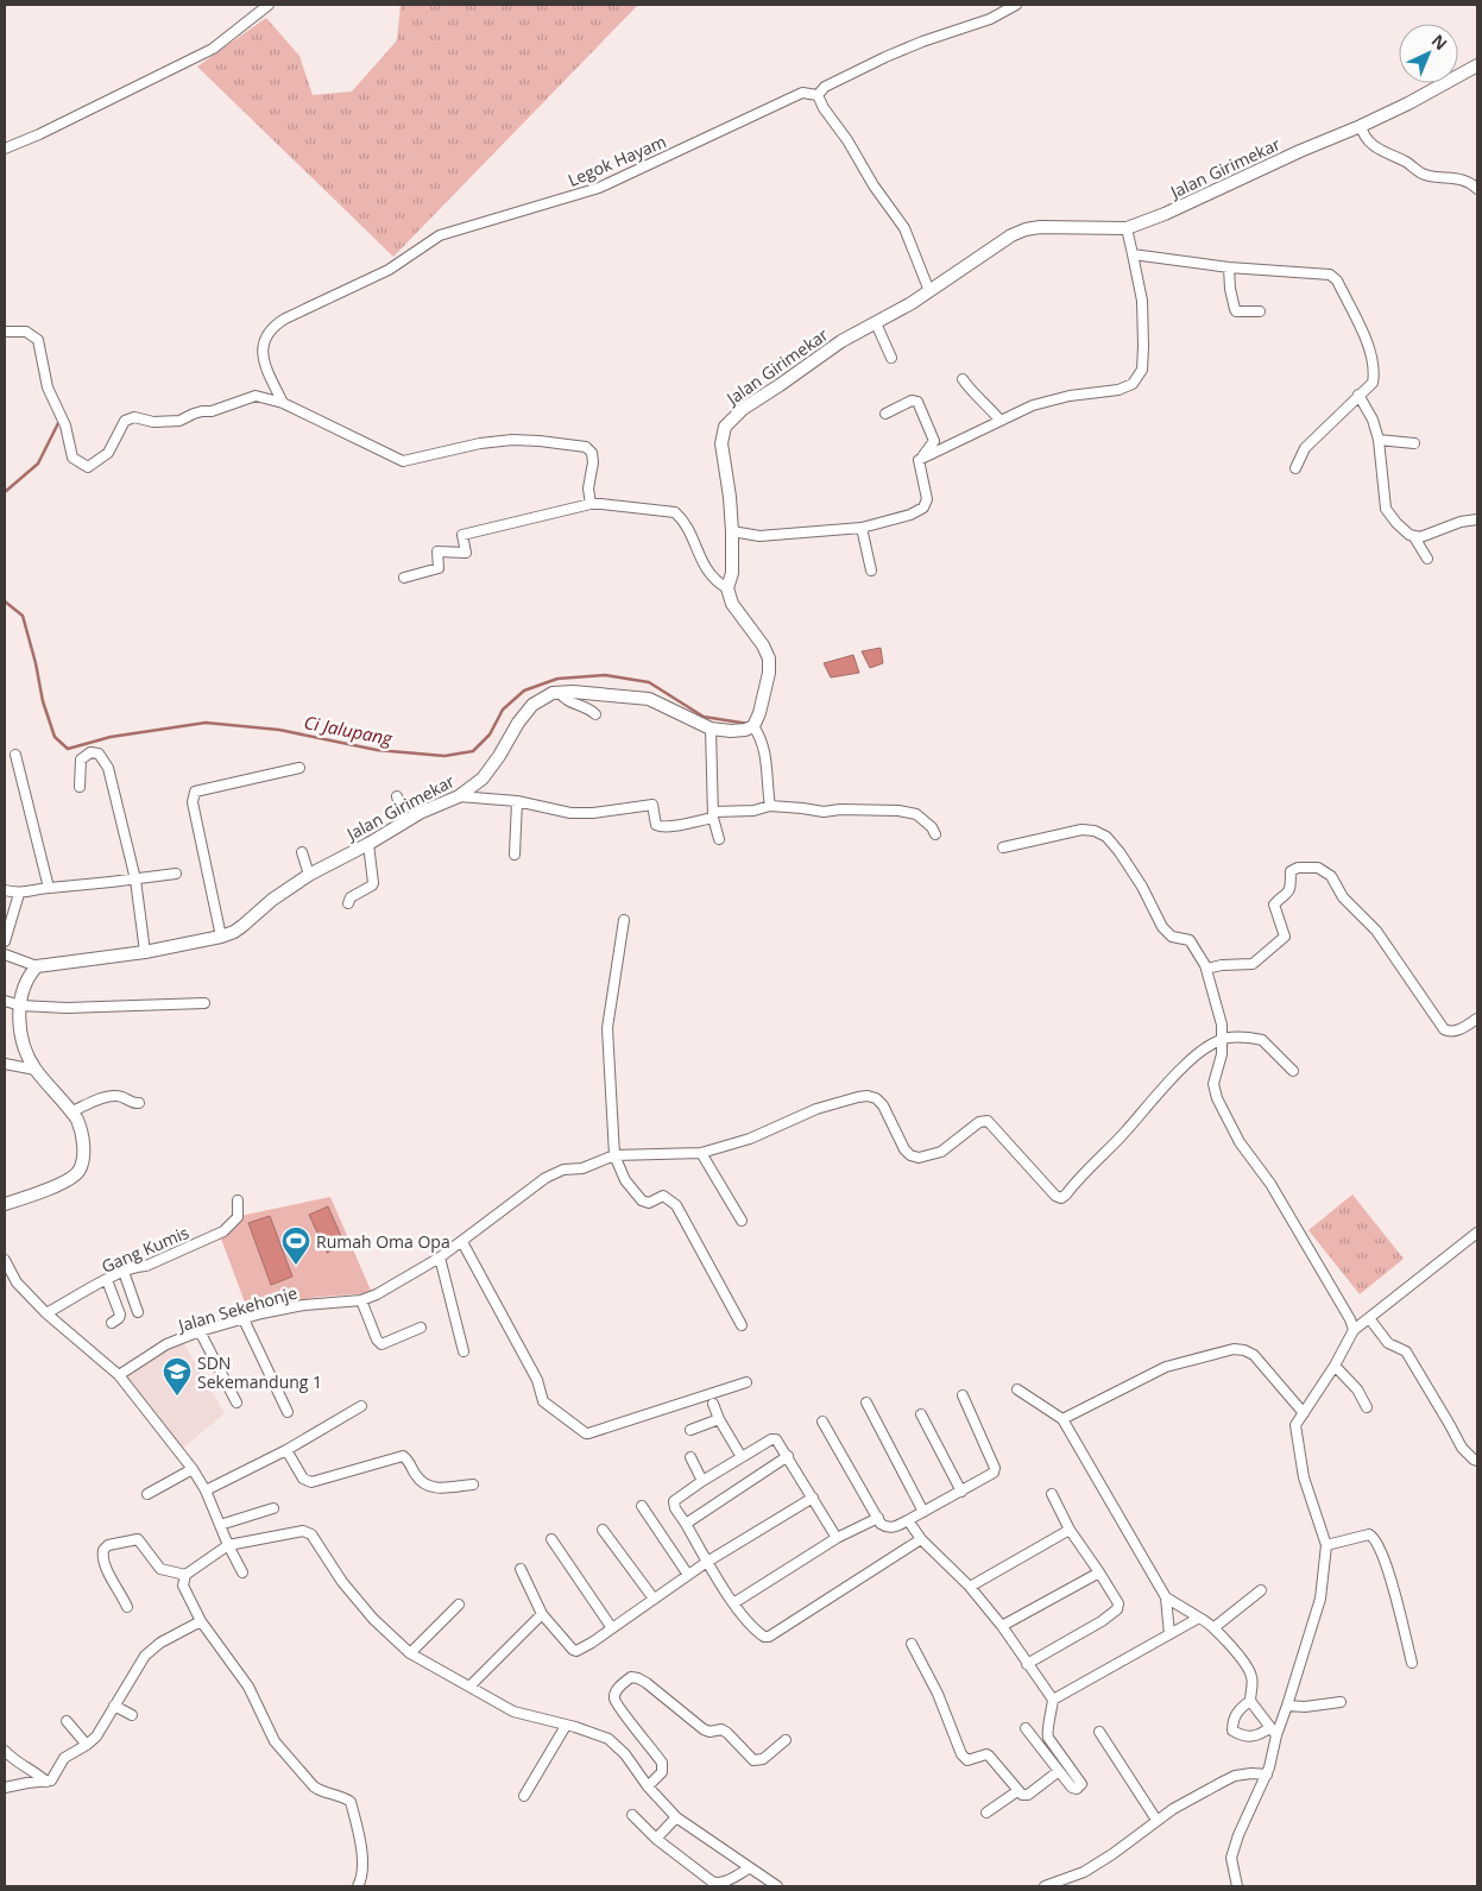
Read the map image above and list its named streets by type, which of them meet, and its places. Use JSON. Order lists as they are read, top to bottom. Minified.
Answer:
{"streets":{"street":["Legok Hayam","Jalan Girimekar","Gang Kumis","Jalan Sekehonje"]},"water":["Ci Jalupang"],"places":{"sports":["Rumah Oma Opa"],"school or university":["SDN Sekemandung 1"]},"north":"top right"}
